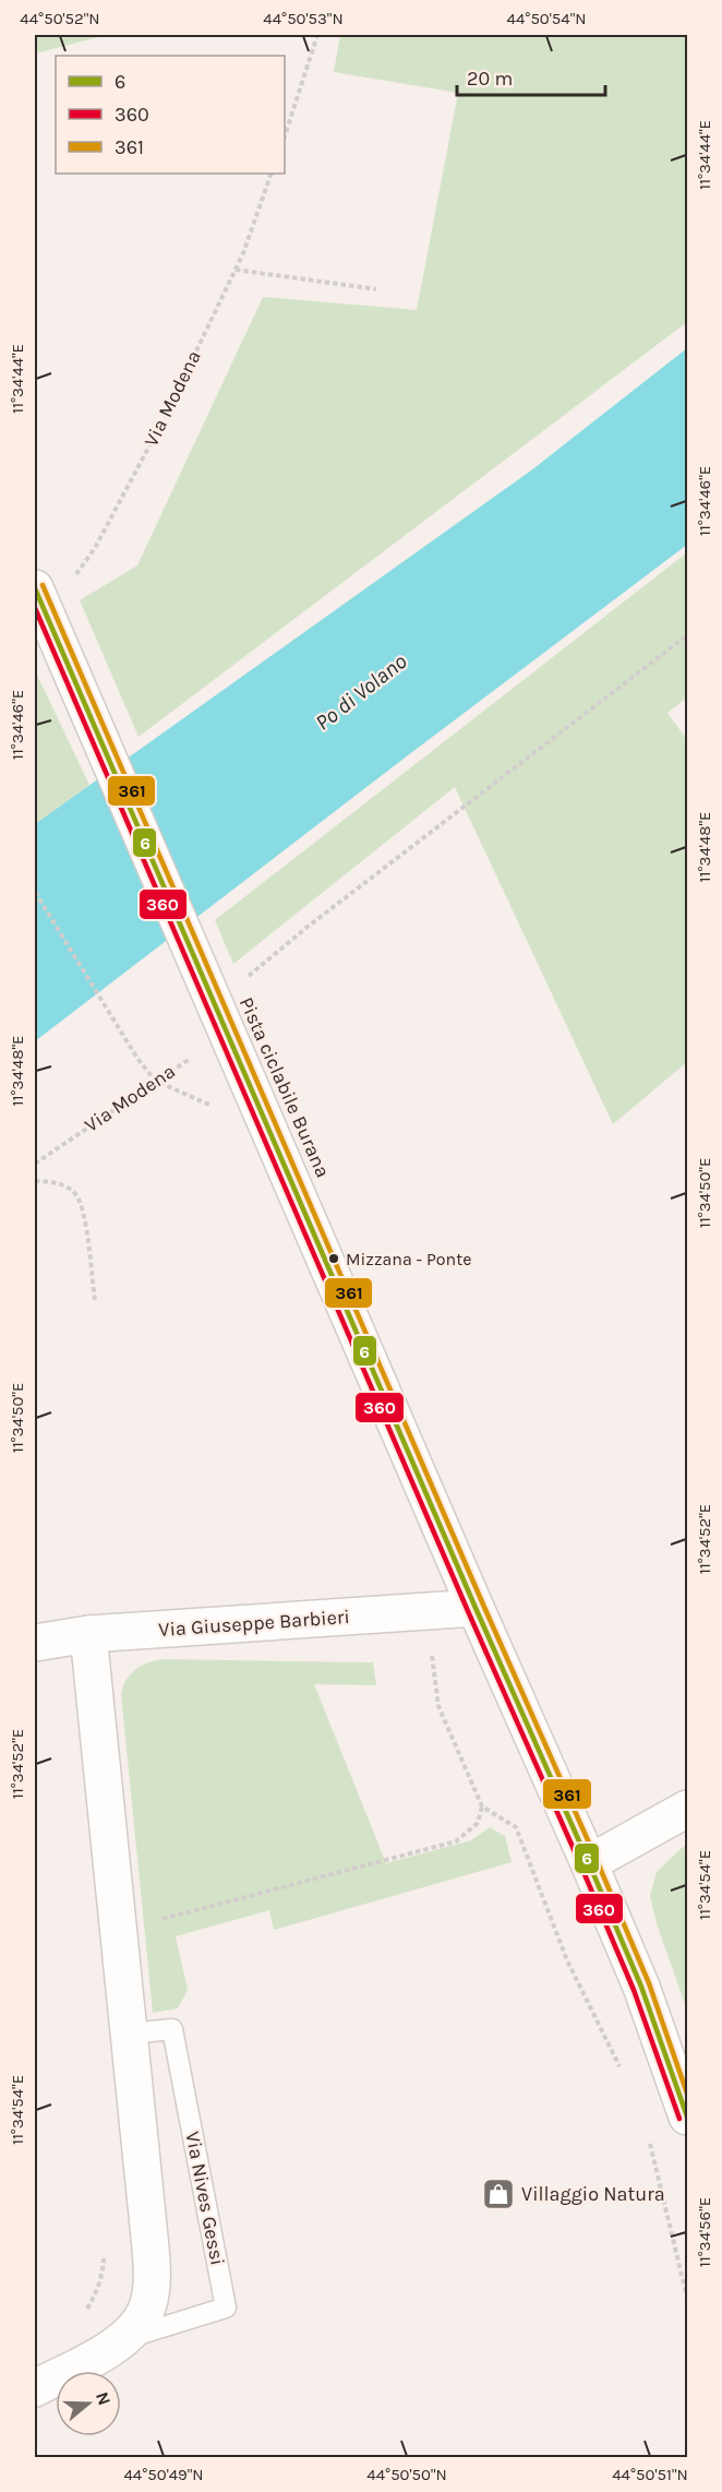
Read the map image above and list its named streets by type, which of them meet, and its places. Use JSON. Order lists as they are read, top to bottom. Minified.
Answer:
{"streets":{"main road":["Via Giuseppe Barbieri","Via Nives Gessi"],"path":["Via Modena","Pista ciclabile Burana"]},"crossings":[["Via Modena","Pista ciclabile Burana"],["Via Giuseppe Barbieri","Via Nives Gessi"]],"water":["Po di Volano"],"places":{"other":["Mizzana - Ponte"],"shop":["Villaggio Natura"]},"lines":["transit line 361","transit line 6","transit line 360"],"legend":["6","360","361"],"scale_bar":"20 m","north":"right","coordinates":["44°50'52\"N","44°50'53\"N","44°50'54\"N","11°34'44\"E","11°34'46\"E","11°34'48\"E","11°34'50\"E","11°34'52\"E","11°34'54\"E","11°34'56\"E","44°50'49\"N","44°50'50\"N","44°50'51\"N"]}
